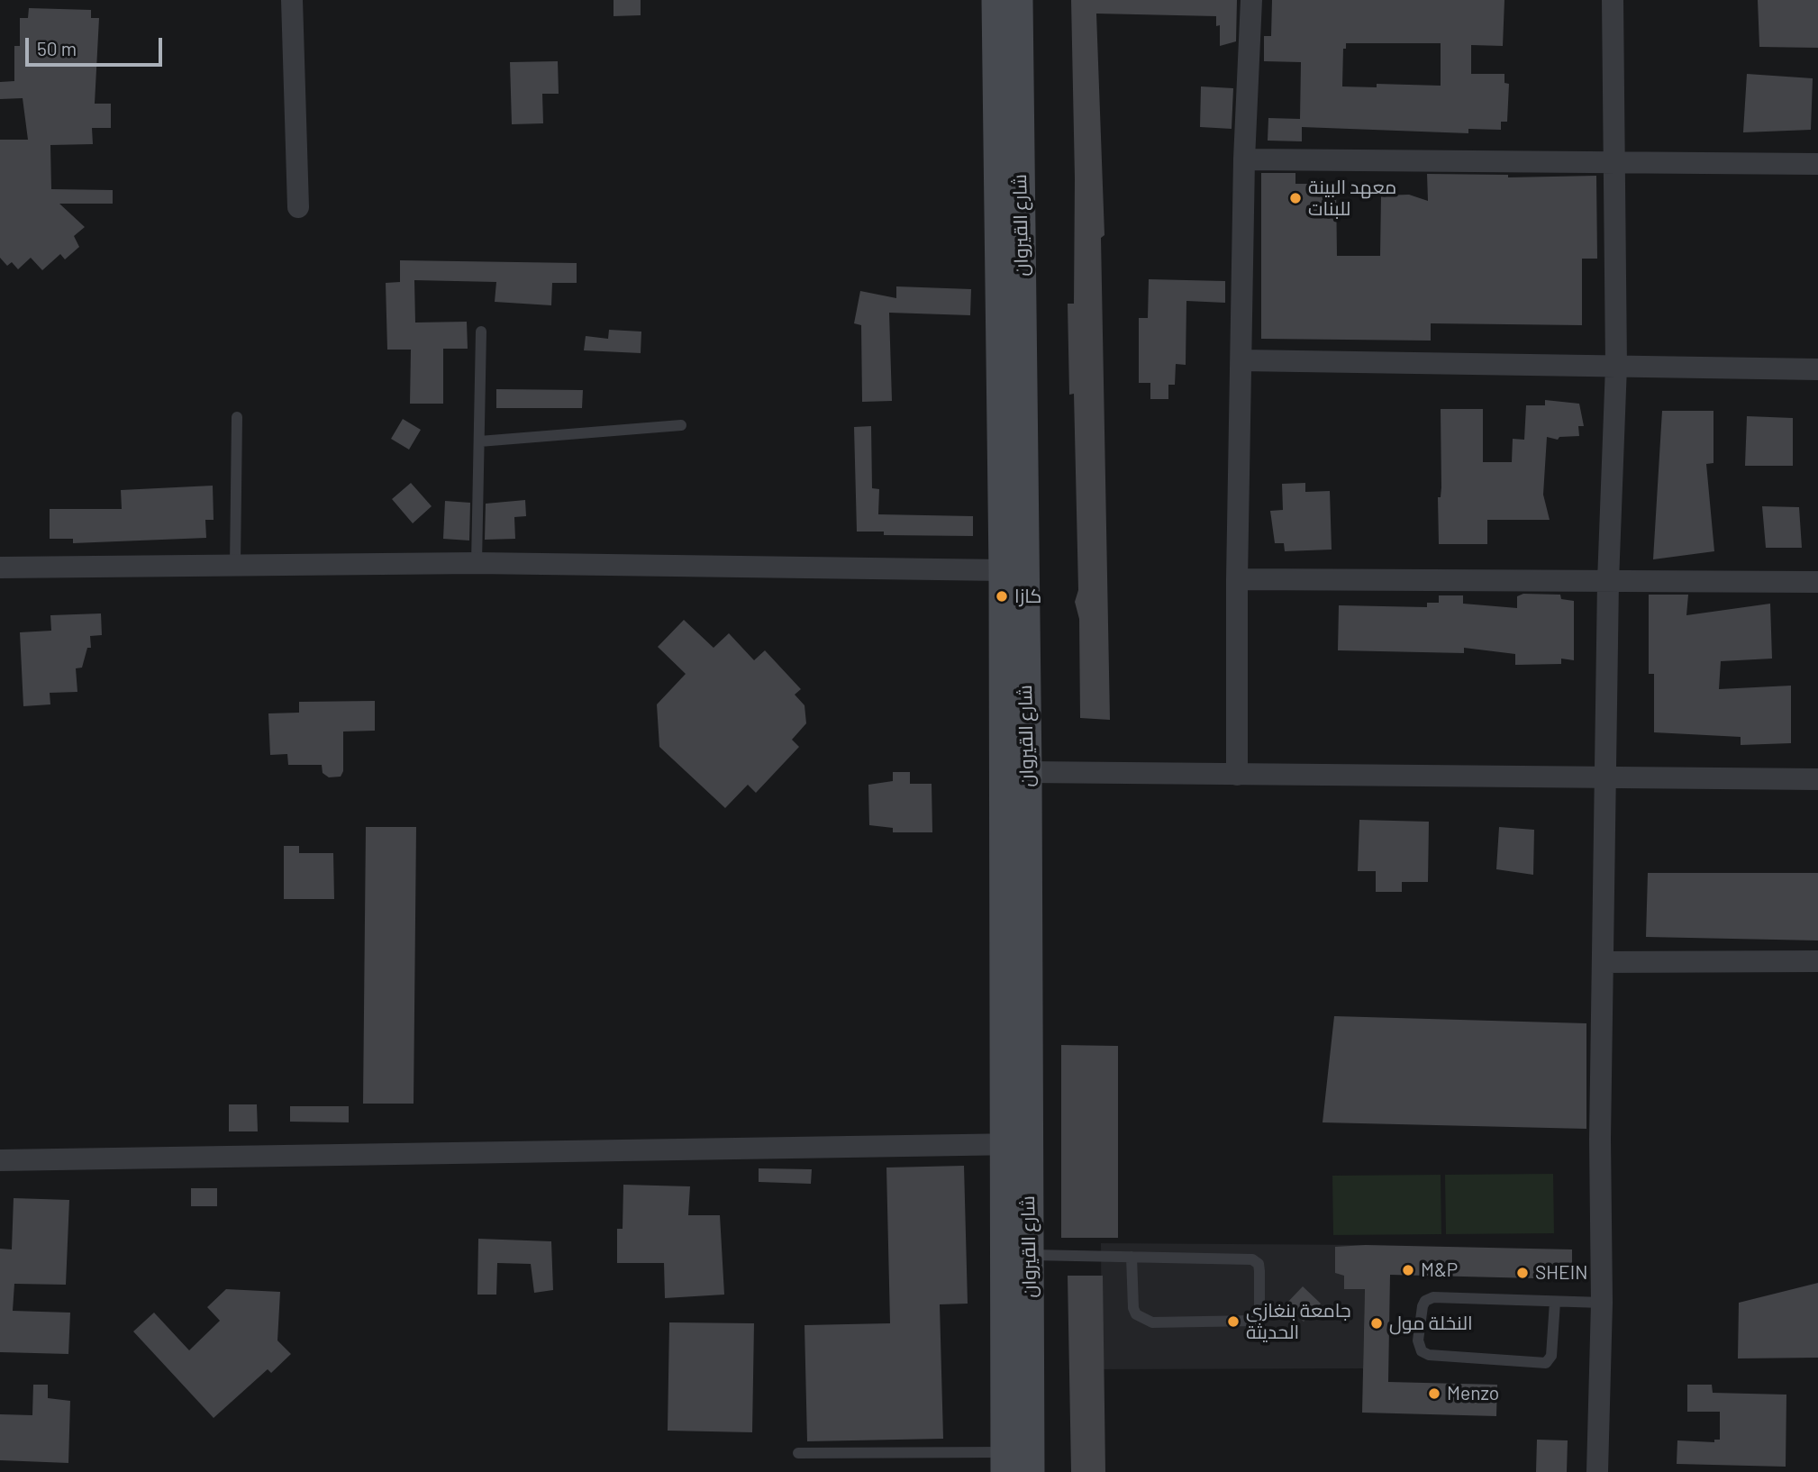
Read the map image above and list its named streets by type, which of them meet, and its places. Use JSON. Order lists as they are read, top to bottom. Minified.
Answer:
{"streets":{"main road":["شارع القيروان"]},"places":["معهد البينة للبنات","كازا","M&P","SHEIN","جامعة بنغازي الحديثة","النخلة مول","Menzo"],"scale_bar":"50 m"}
